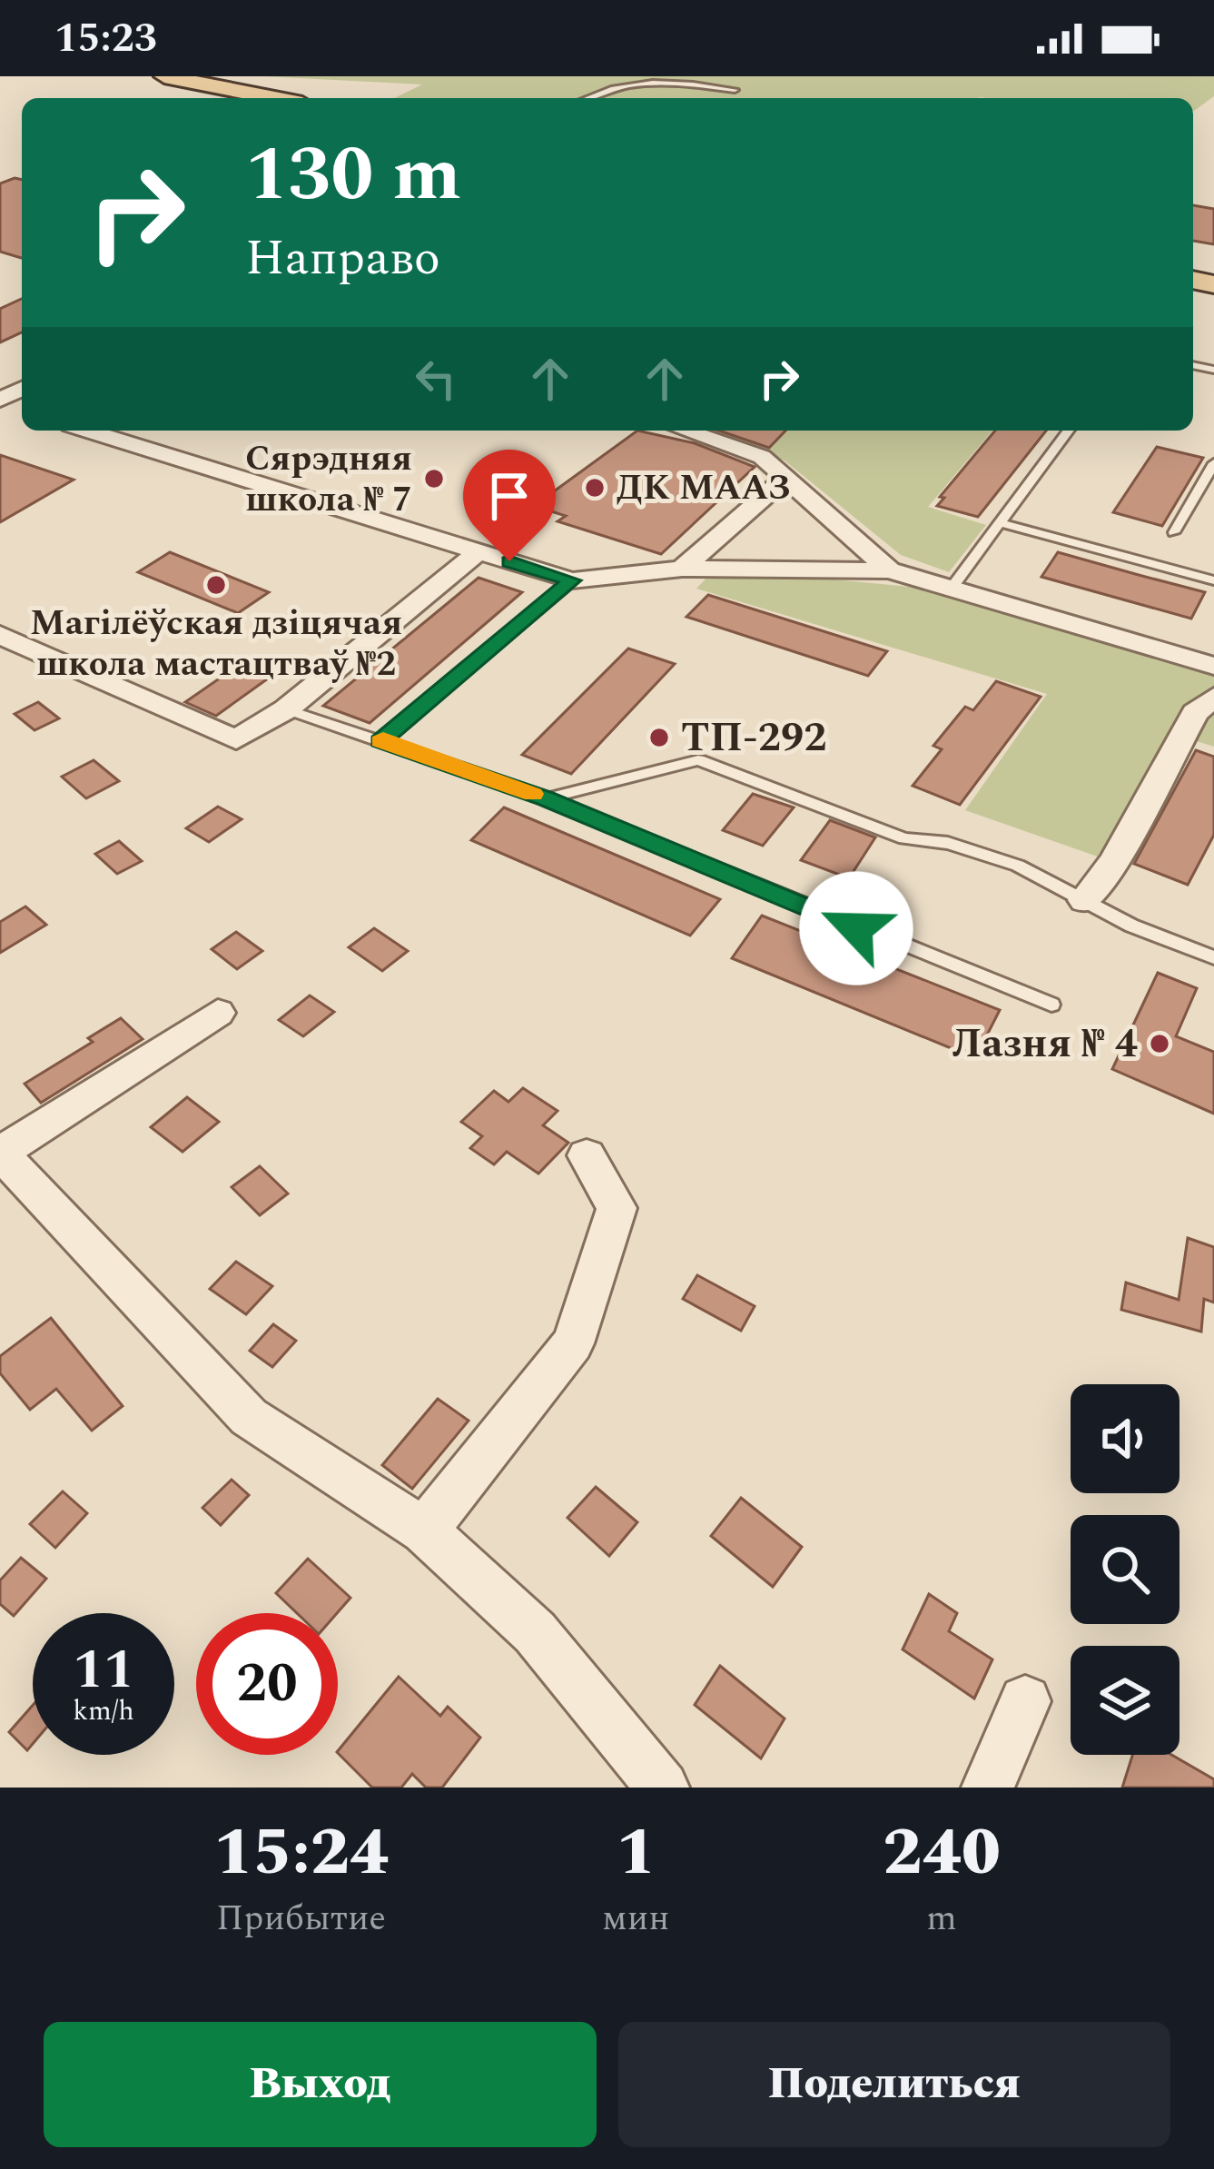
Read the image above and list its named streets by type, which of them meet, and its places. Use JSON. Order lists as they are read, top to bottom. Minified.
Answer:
{"places":["Сярэдняя школа № 7","ДК МААЗ","Магілёўская дзіцячая школа мастацтваў №2","ТП-292","Лазня № 4"],"page":{"status":"15:23","turn":["130 m","Направо"],"speed":"11 km/h","limit":"20","eta":["15:24","Прибытие","1","мин","240","m"],"buttons":["Выход","Поделиться"]}}
